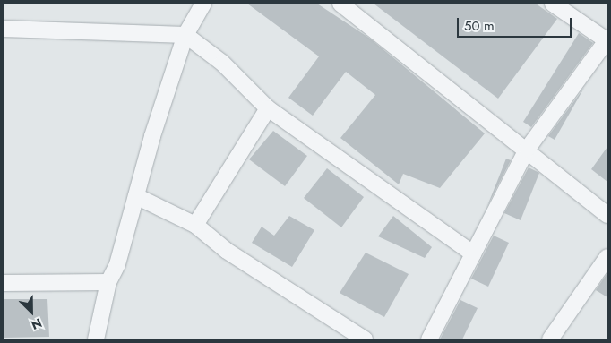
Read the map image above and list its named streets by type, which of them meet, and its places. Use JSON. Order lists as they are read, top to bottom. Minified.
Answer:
{"scale_bar":"50 m","north":"bottom right"}
